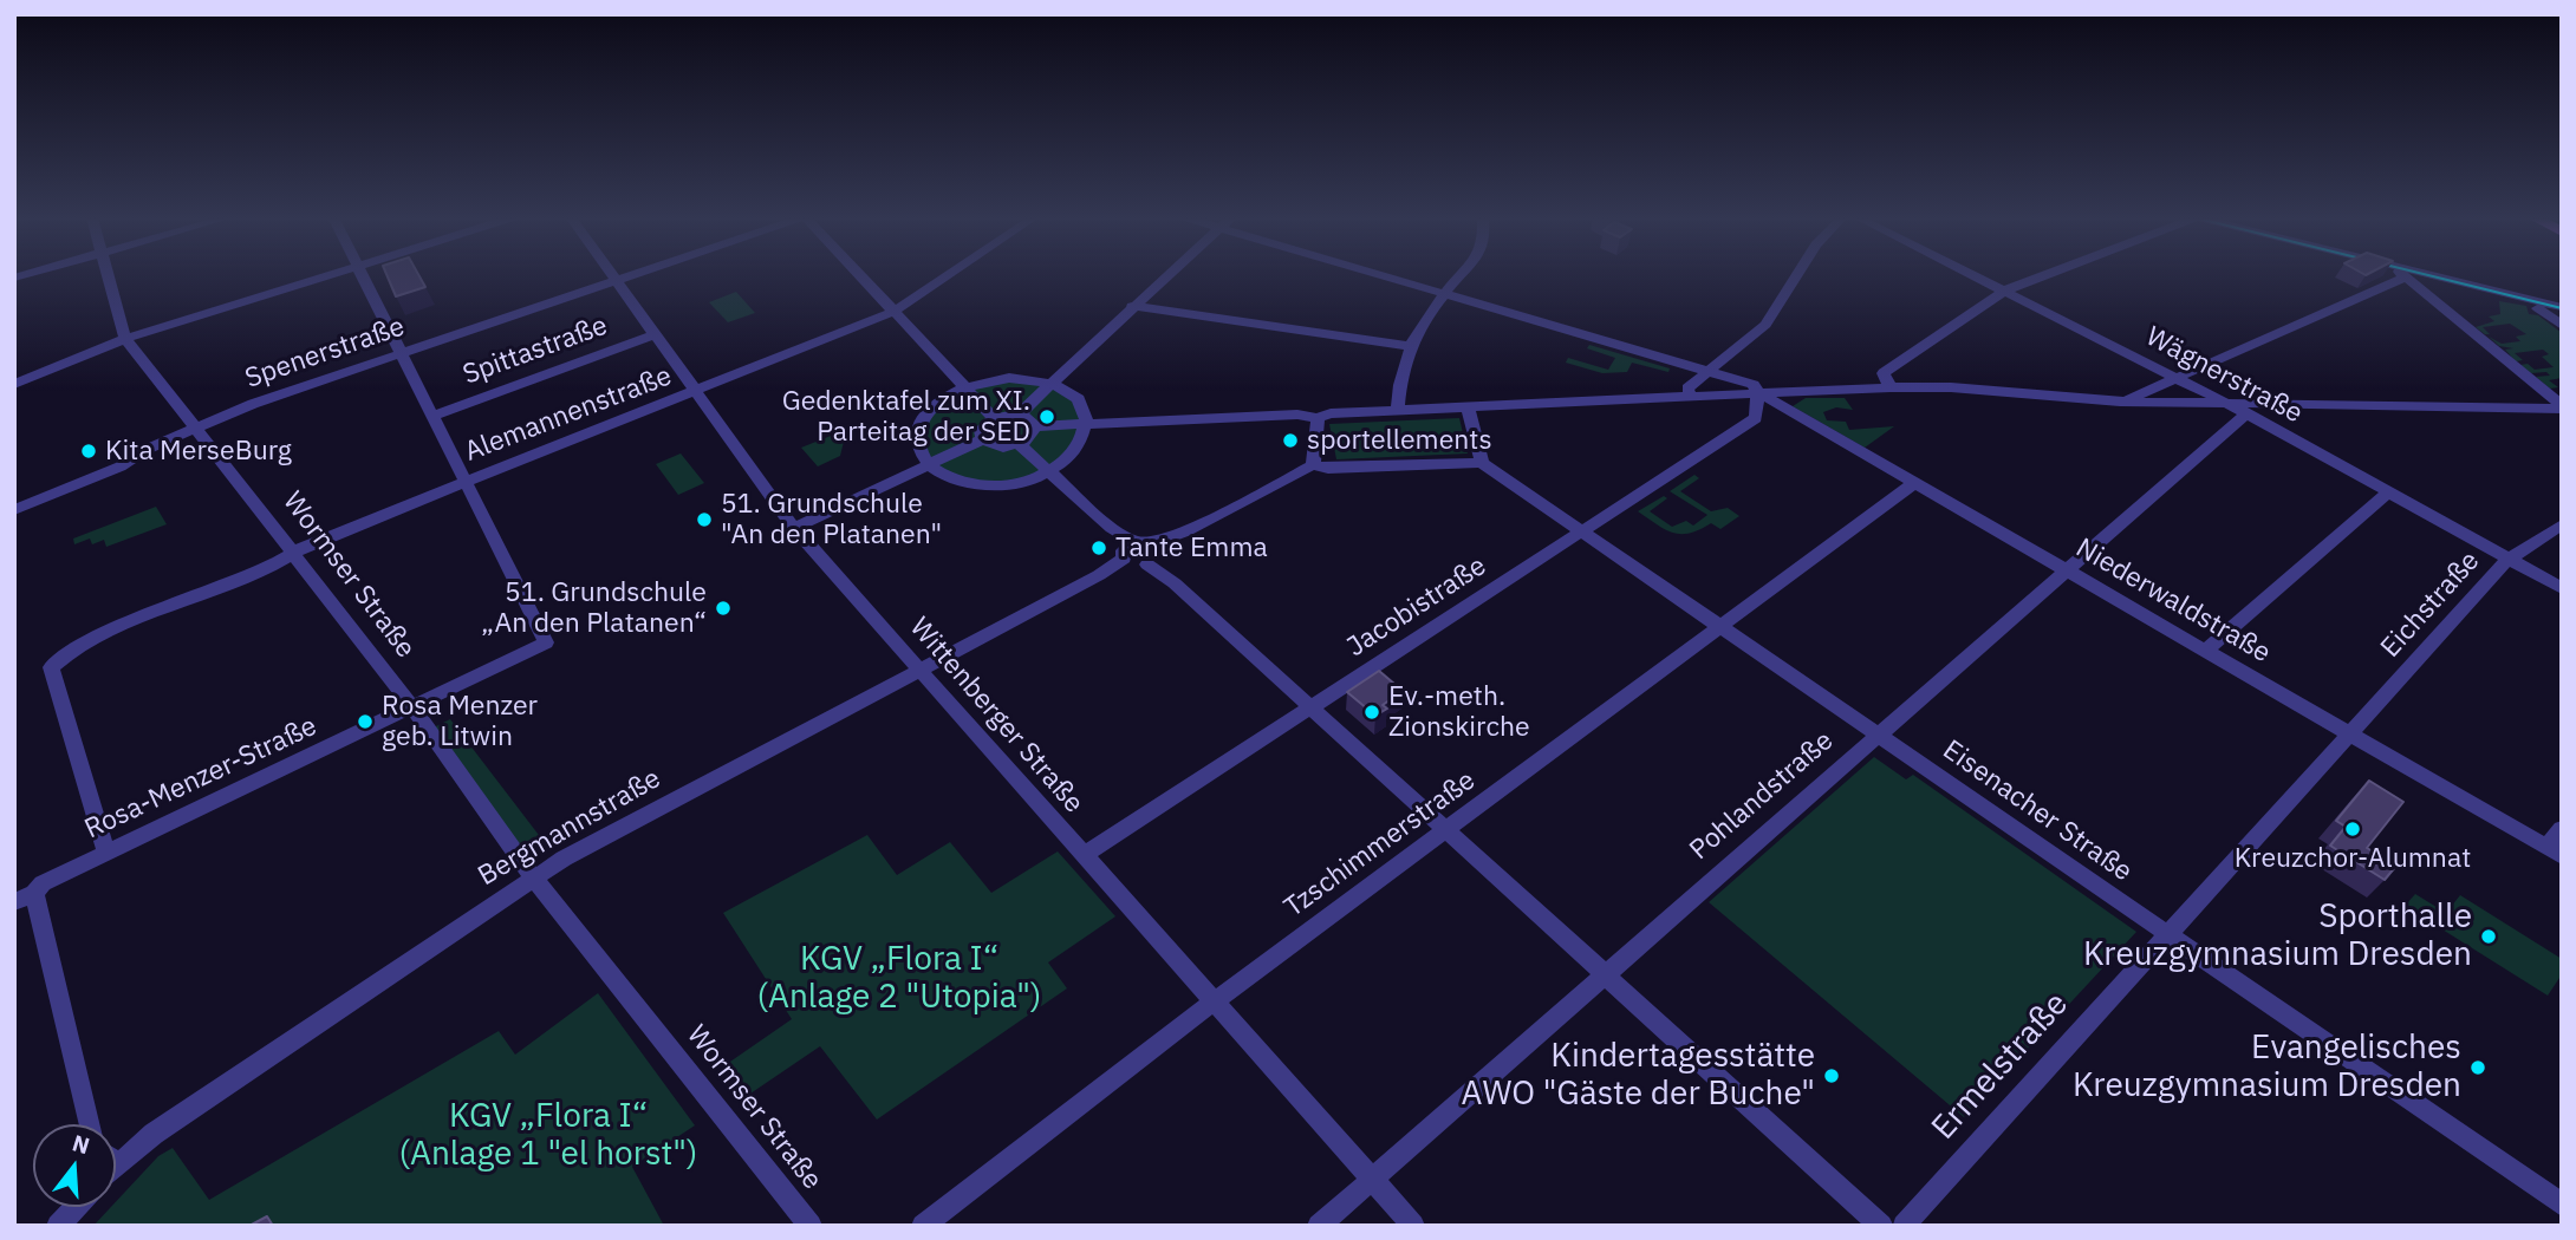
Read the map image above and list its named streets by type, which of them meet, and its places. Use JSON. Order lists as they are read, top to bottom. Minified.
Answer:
{"streets":{"street":["Spittastraße","Spenerstraße","Wägnerstraße","Alemannenstraße","Wormser Straße","Niederwaldstraße","Eichstraße","Jacobistraße","Wittenberger Straße","Rosa-Menzer-Straße","Pohlandstraße","Eisenacher Straße","Bergmannstraße","Tzschimmerstraße","Ermelstraße"]},"crossings":[["Spittastraße","Wittenberger Straße"],["Spenerstraße","Wormser Straße"],["Spenerstraße","Wittenberger Straße"],["Wägnerstraße","Eichstraße"],["Wägnerstraße","Pohlandstraße"],["Alemannenstraße","Wormser Straße"],["Alemannenstraße","Wittenberger Straße"],["Alemannenstraße","Rosa-Menzer-Straße"],["Wormser Straße","Rosa-Menzer-Straße"],["Wormser Straße","Bergmannstraße"],["Niederwaldstraße","Eichstraße"],["Niederwaldstraße","Jacobistraße"],["Niederwaldstraße","Pohlandstraße"],["Niederwaldstraße","Tzschimmerstraße"],["Niederwaldstraße","Ermelstraße"],["Eichstraße","Ermelstraße"],["Jacobistraße","Wittenberger Straße"],["Jacobistraße","Eisenacher Straße"],["Wittenberger Straße","Pohlandstraße"],["Wittenberger Straße","Bergmannstraße"],["Wittenberger Straße","Tzschimmerstraße"],["Pohlandstraße","Eisenacher Straße"],["Eisenacher Straße","Tzschimmerstraße"],["Eisenacher Straße","Ermelstraße"]],"parks":["KGV „Flora I“ (Anlage 2 \"Utopia\")","KGV „Flora I“ (Anlage 1 \"el horst\")"],"places":["Gedenktafel zum XI. Parteitag der SED","sportellements","Kita MerseBurg","51. Grundschule \"An den Platanen\"","Tante Emma","51. Grundschule „An den Platanen“","Ev.-meth. Zionskirche","Rosa Menzer geb. Litwin","Kreuzchor-Alumnat","Sporthalle Kreuzgymnasium Dresden","Evangelisches Kreuzgymnasium Dresden","Kindertagesstätte AWO \"Gäste der Buche\""],"north":"top"}
